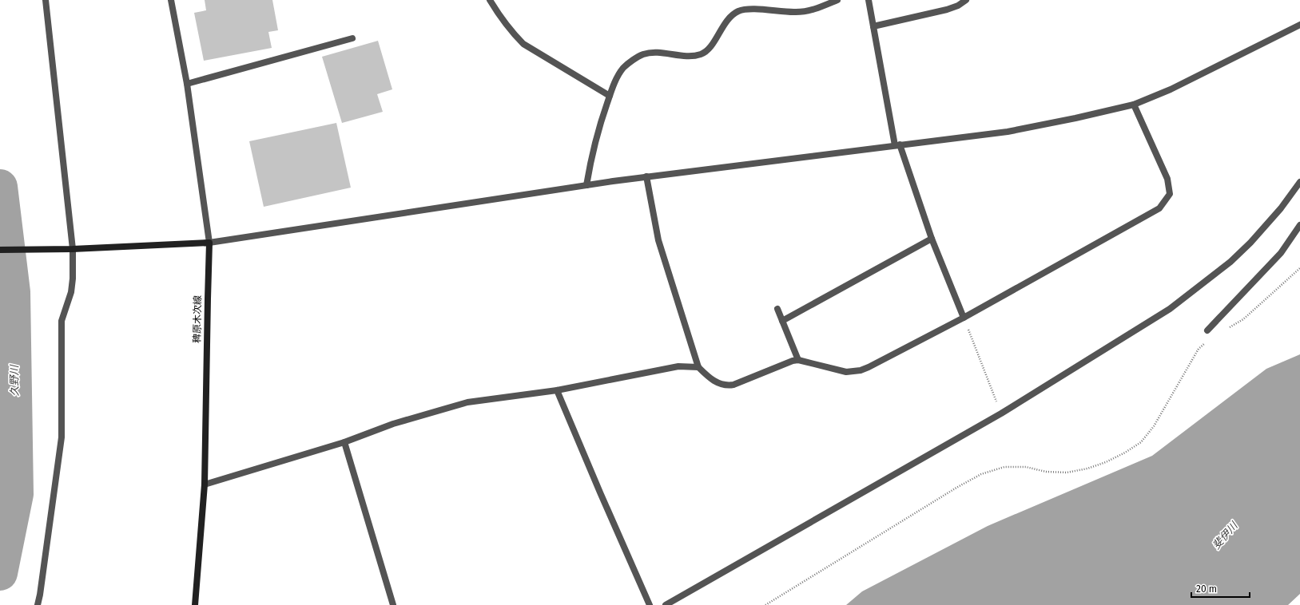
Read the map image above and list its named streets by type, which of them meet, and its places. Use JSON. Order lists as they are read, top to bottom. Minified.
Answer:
{"streets":{"main road":["稗原木次線"]},"water":["久野川","斐伊川"],"scale_bar":"20 m"}
